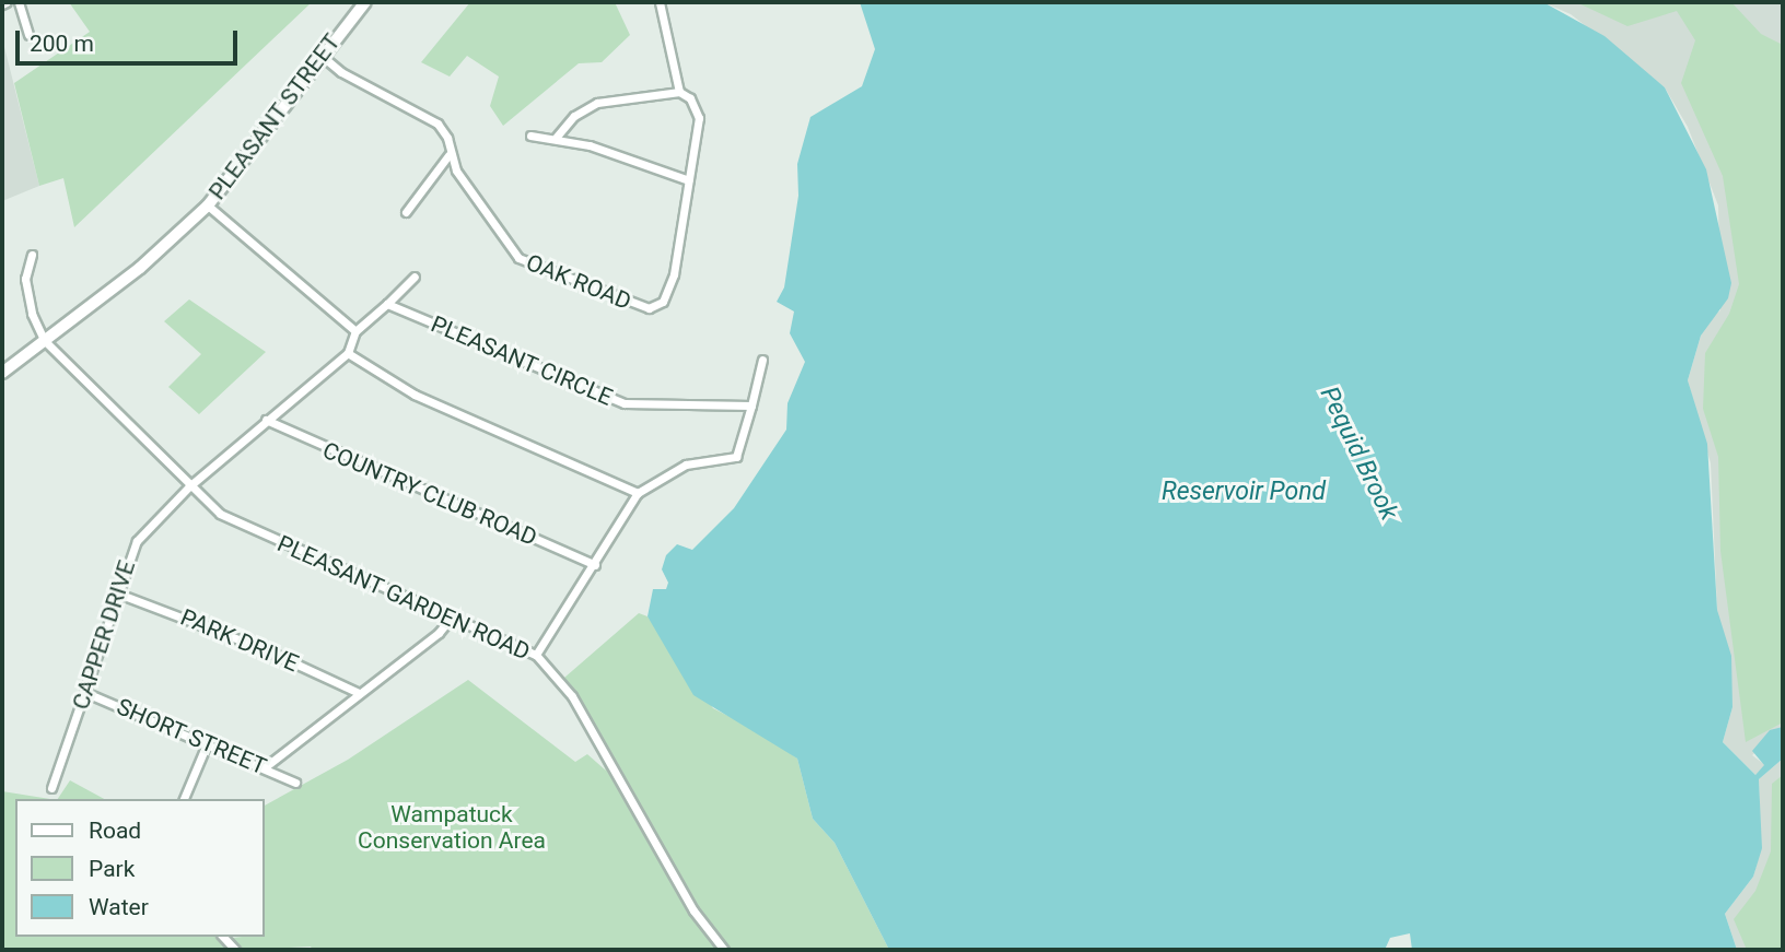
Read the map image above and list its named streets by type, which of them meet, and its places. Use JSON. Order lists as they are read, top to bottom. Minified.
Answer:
{"streets":{"main road":["PLEASANT STREET"],"street":["OAK ROAD","PLEASANT CIRCLE","COUNTRY CLUB ROAD","PLEASANT GARDEN ROAD","CAPPER DRIVE","PARK DRIVE","SHORT STREET"]},"crossings":[["PLEASANT STREET","OAK ROAD"],["PLEASANT STREET","PLEASANT GARDEN ROAD"],["COUNTRY CLUB ROAD","CAPPER DRIVE"],["PLEASANT GARDEN ROAD","CAPPER DRIVE"],["CAPPER DRIVE","PARK DRIVE"],["CAPPER DRIVE","SHORT STREET"]],"water":["Pequid Brook","Reservoir Pond"],"parks":["Wampatuck Conservation Area"],"legend":["Road","Park","Water"],"scale_bar":"200 m"}
